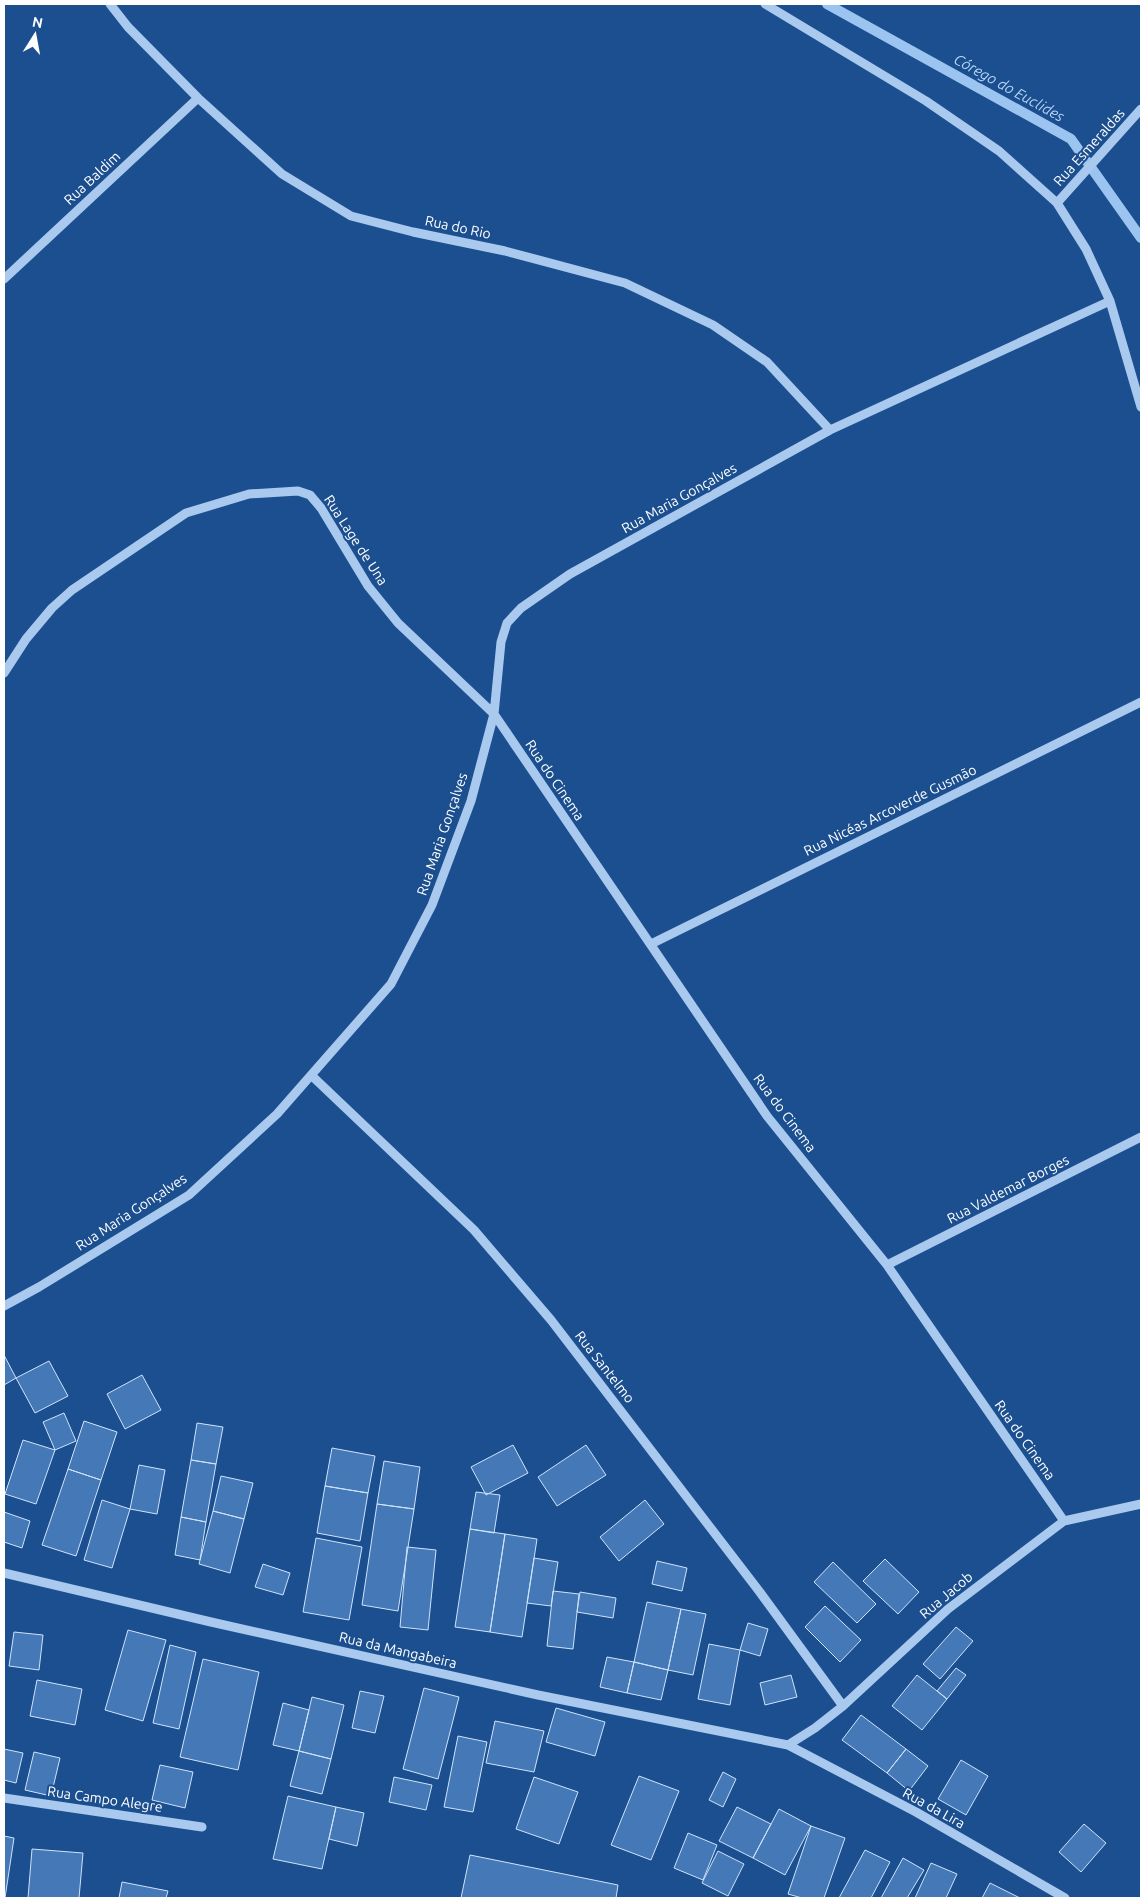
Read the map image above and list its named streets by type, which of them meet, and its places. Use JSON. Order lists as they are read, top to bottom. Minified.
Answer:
{"streets":{"street":["Rua Esmeraldas","Rua Baldim","Rua do Rio","Rua Maria Gonçalves","Rua Lage de Una","Rua do Cinema","Rua Nicéas Arcoverde Gusmão","Rua Valdemar Borges","Rua Santelmo","Rua Jacob","Rua da Mangabeira","Rua Campo Alegre","Rua da Lira"]},"crossings":[["Rua Baldim","Rua do Rio"],["Rua do Rio","Rua Maria Gonçalves"],["Rua Maria Gonçalves","Rua Lage de Una"],["Rua Maria Gonçalves","Rua do Cinema"],["Rua Maria Gonçalves","Rua Santelmo"],["Rua Lage de Una","Rua do Cinema"],["Rua do Cinema","Rua Nicéas Arcoverde Gusmão"],["Rua do Cinema","Rua Valdemar Borges"],["Rua do Cinema","Rua Jacob"],["Rua Santelmo","Rua Jacob"],["Rua Jacob","Rua da Mangabeira"],["Rua Jacob","Rua da Lira"],["Rua da Mangabeira","Rua da Lira"]],"water":["Córego do Euclides"],"north":"top"}
